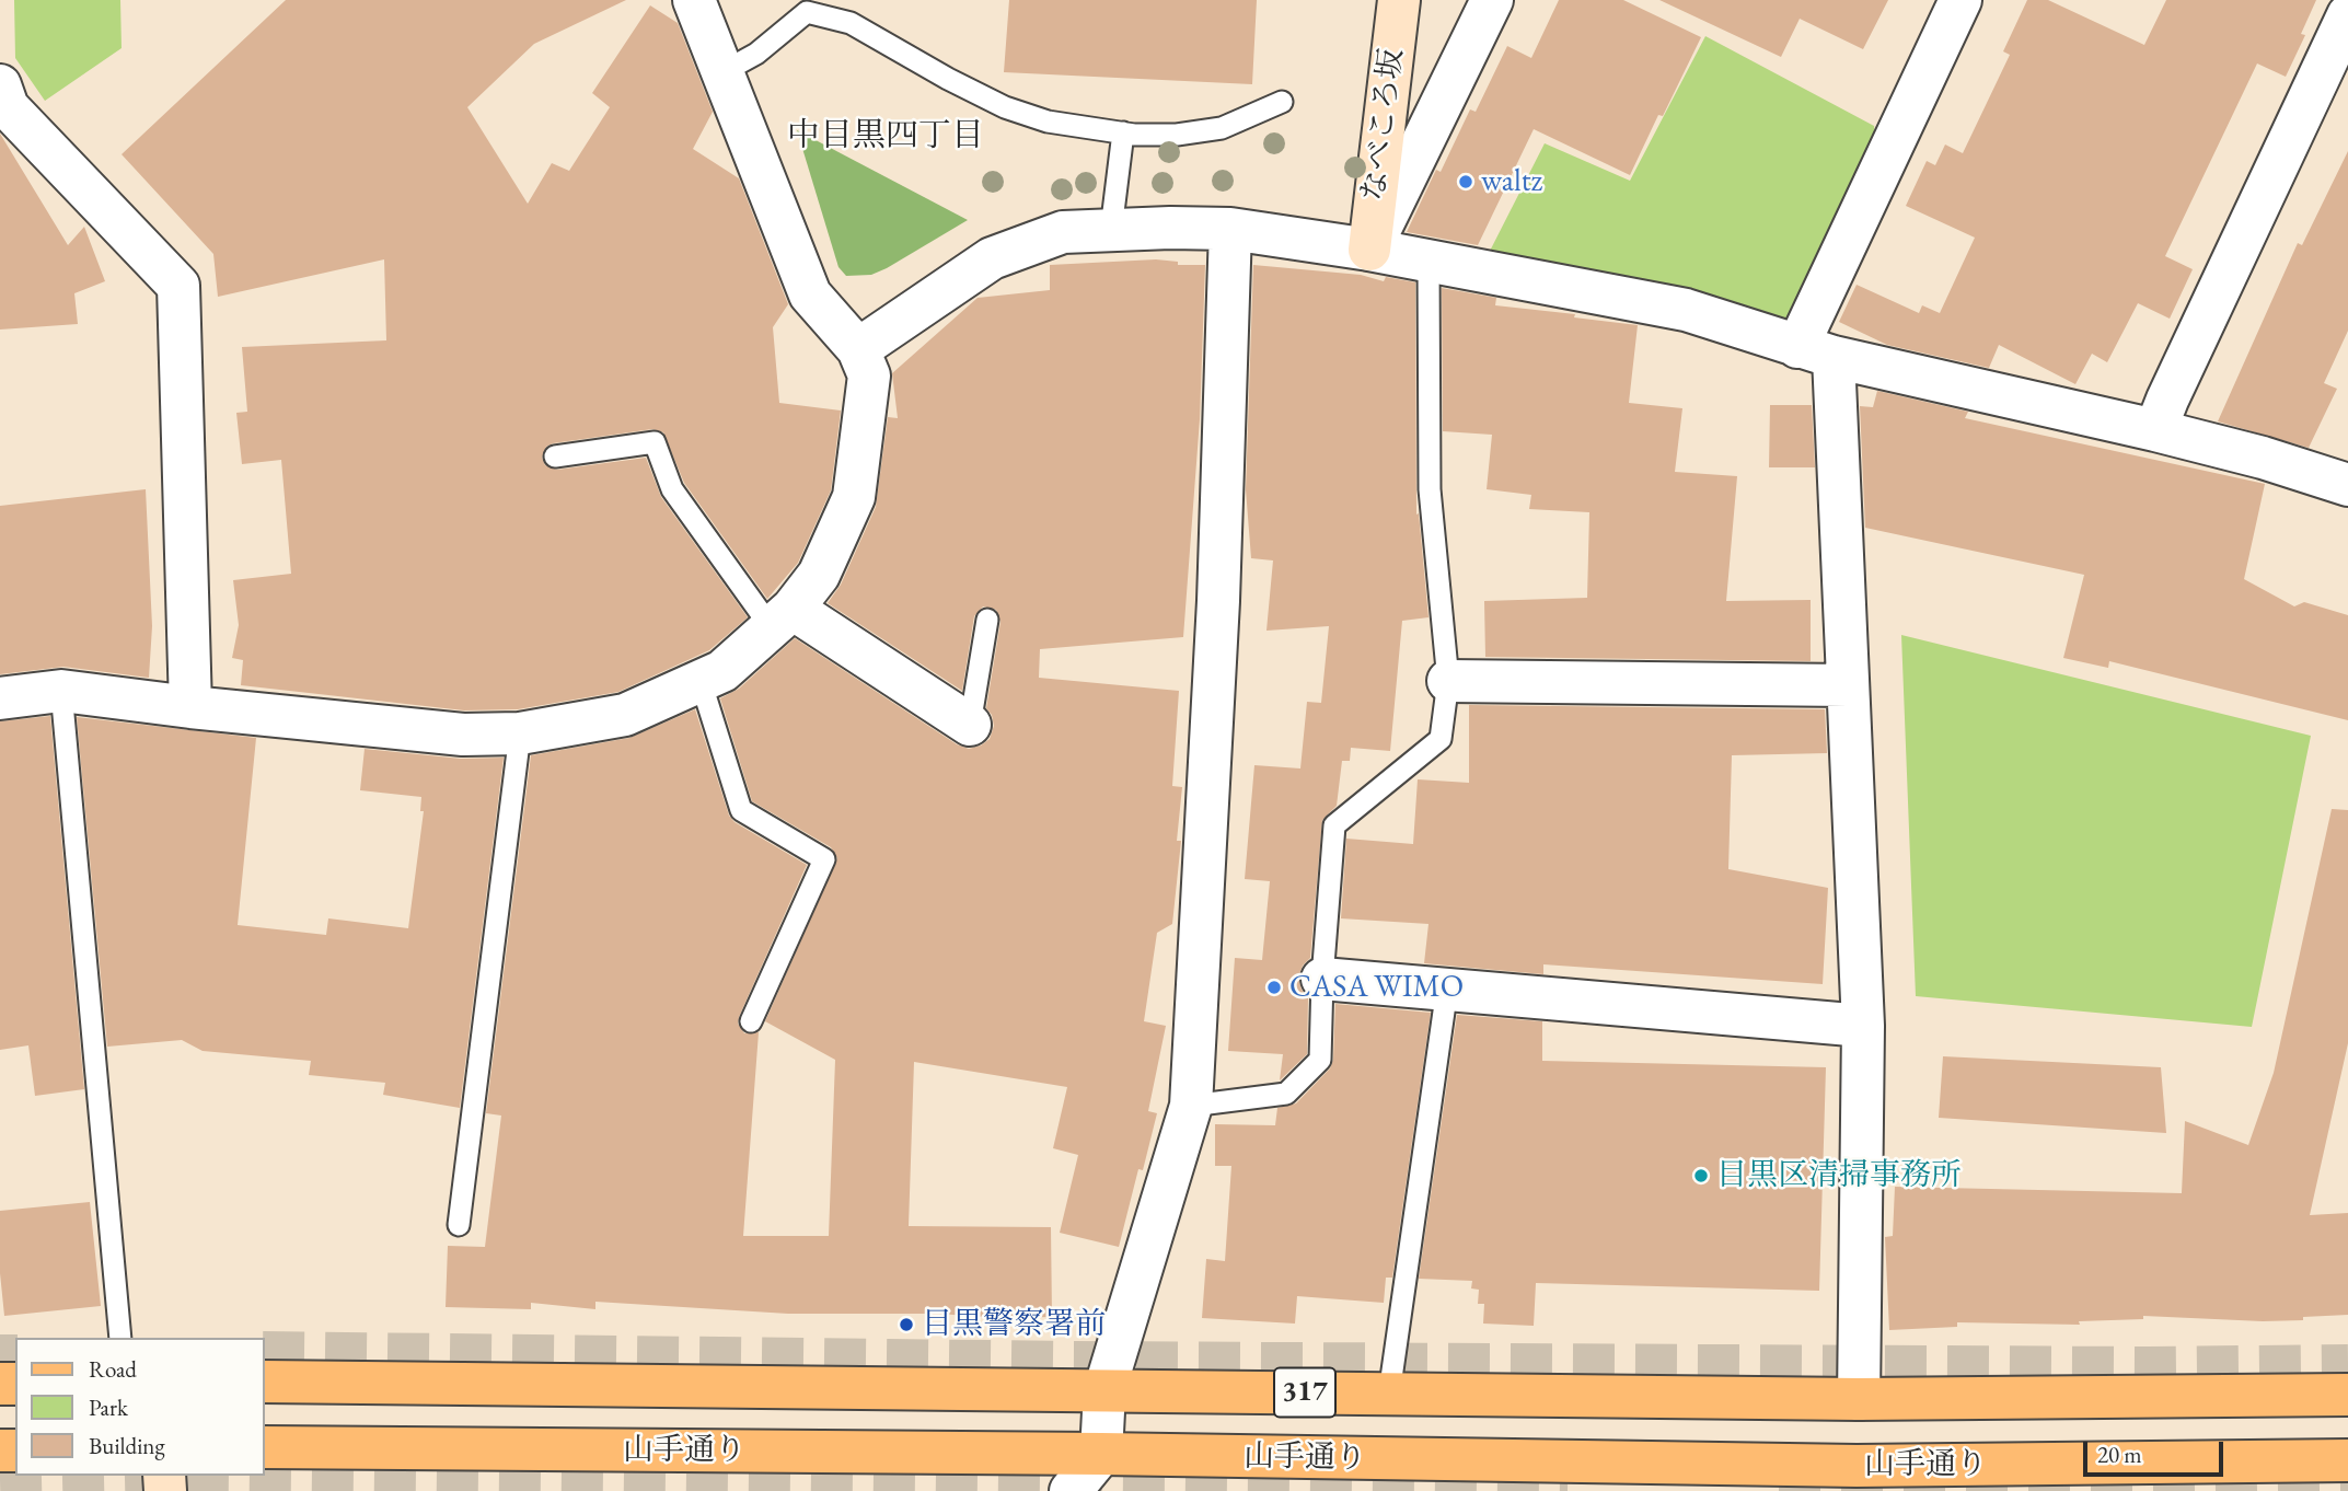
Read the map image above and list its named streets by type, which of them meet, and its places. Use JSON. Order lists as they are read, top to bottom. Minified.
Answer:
{"streets":{"main road":["317","山手通り"],"street":["なべころ坂"]},"districts":["中目黒四丁目"],"places":["waltz","CASA WIMO","目黒区清掃事務所","目黒警察署前"],"legend":["Road","Park","Building"],"scale_bar":"20 m"}
